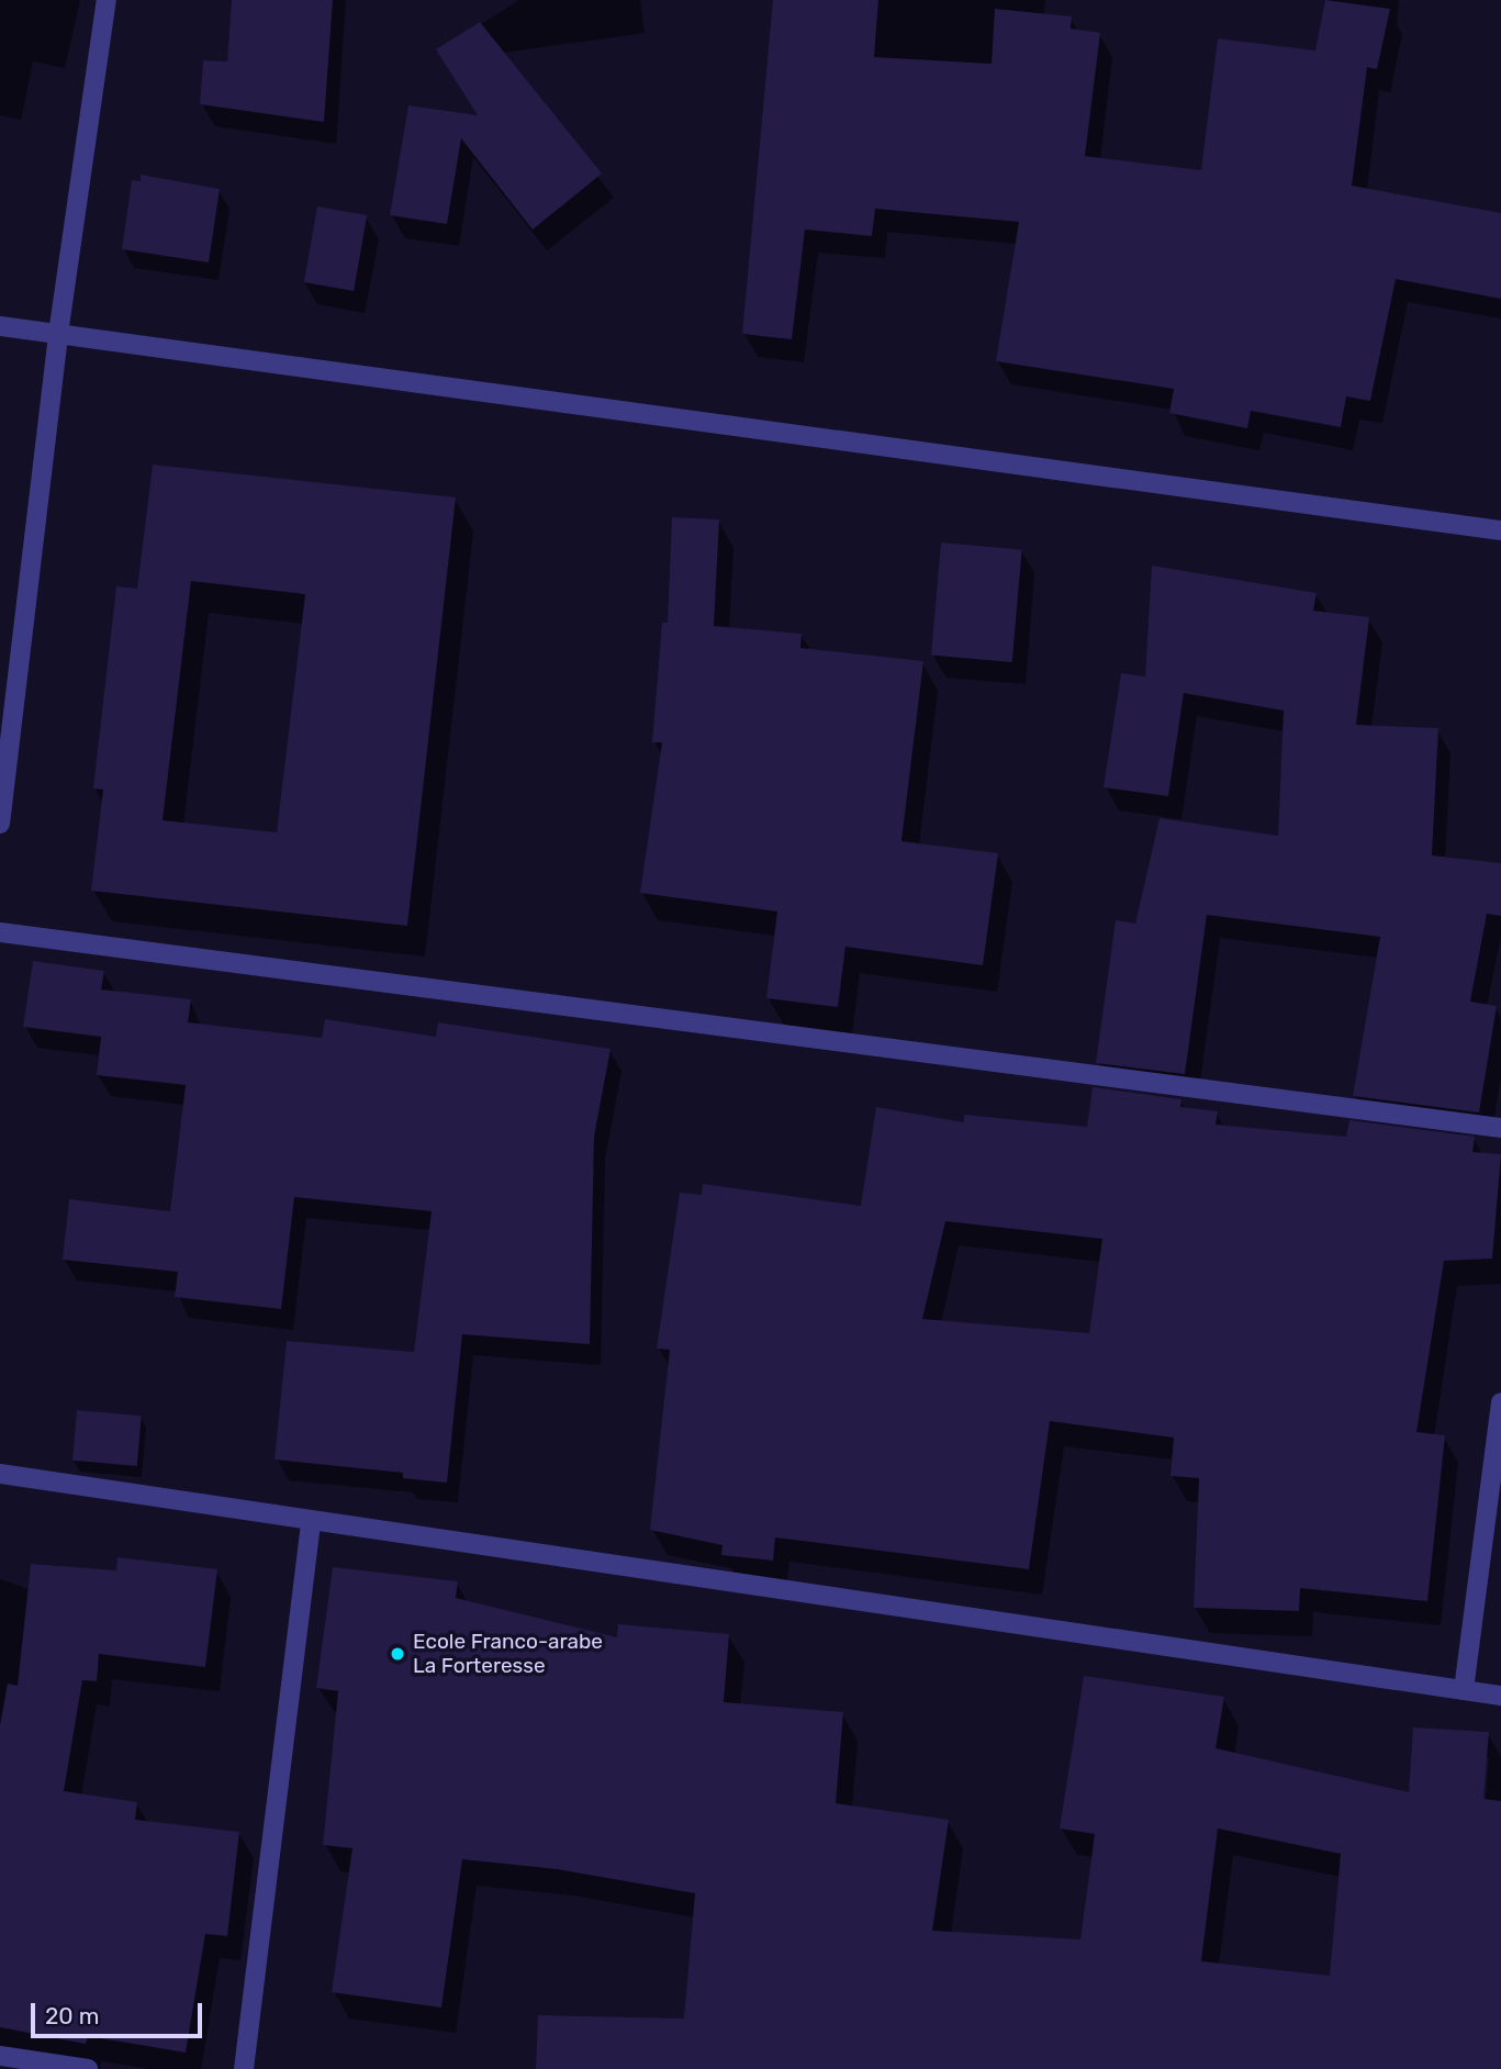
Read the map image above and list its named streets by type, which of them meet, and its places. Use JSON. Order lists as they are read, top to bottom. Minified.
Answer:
{"places":["Ecole Franco-arabe La Forteresse"],"scale_bar":"20 m"}
